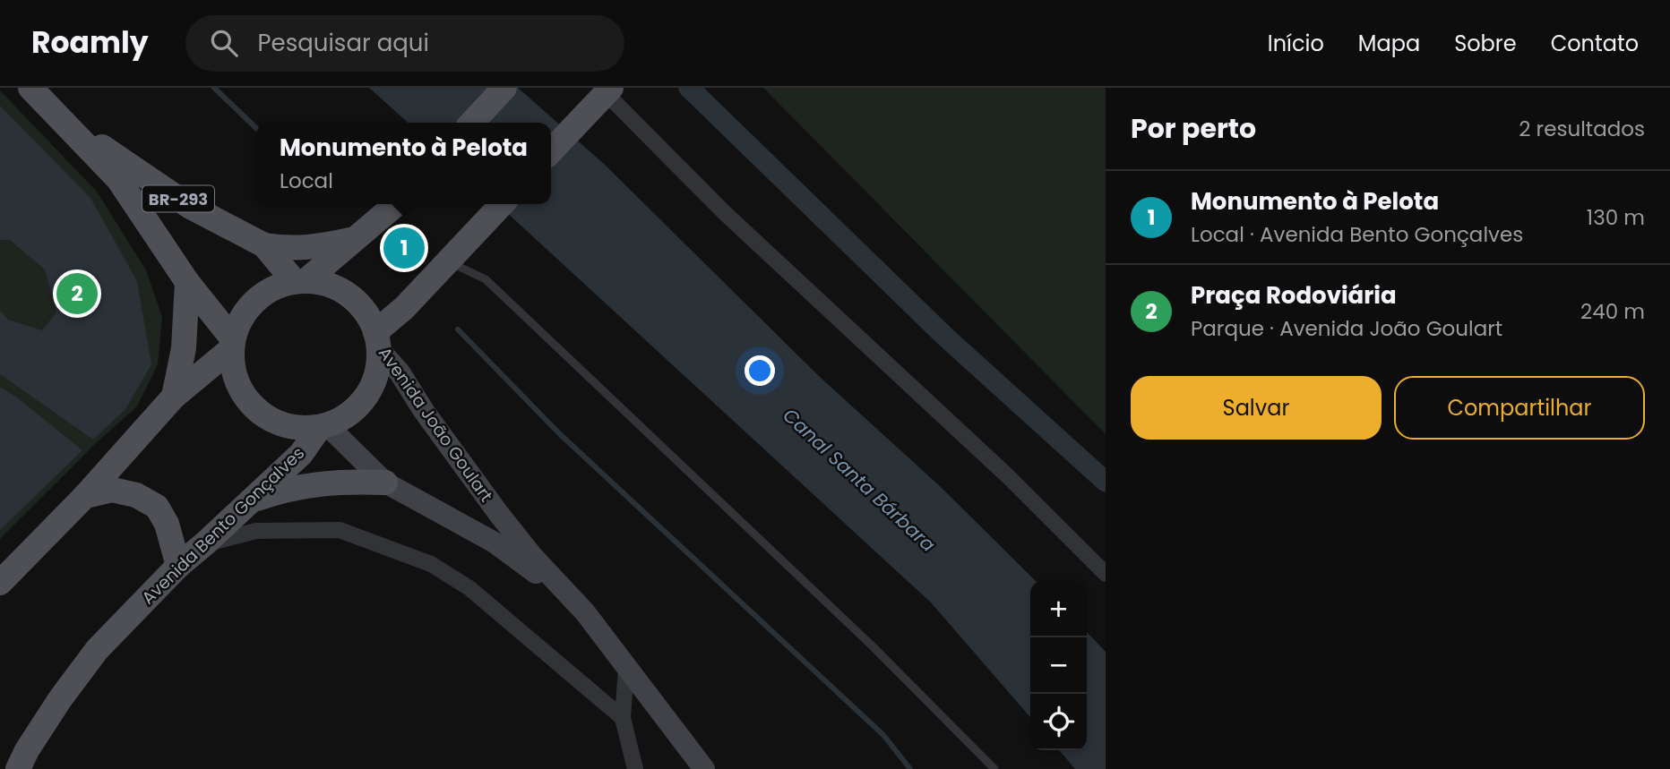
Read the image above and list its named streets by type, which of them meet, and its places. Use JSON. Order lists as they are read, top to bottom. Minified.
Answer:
{"streets":{"main road":["BR-293","Avenida João Goulart","Avenida Bento Gonçalves"]},"crossings":[["BR-293","Avenida João Goulart"],["BR-293","Avenida Bento Gonçalves"],["Avenida João Goulart","Avenida Bento Gonçalves"]],"water":["Canal Santa Bárbara"],"page":{"header":"Roamly","search":"Pesquisar aqui","nav":["Início","Mapa","Sobre","Contato"],"heading":["Por perto","2 resultados"],"popup":["Monumento à Pelota","Local"],"list":[{"mark":"1","name":"Monumento à Pelota","note":"Local · Avenida Bento Gonçalves","value":"130 m"},{"mark":"2","name":"Praça Rodoviária","note":"Parque · Avenida João Goulart","value":"240 m"}],"pins":["1","2"],"buttons":["Salvar","Compartilhar"],"map_buttons":["+","−"]}}
